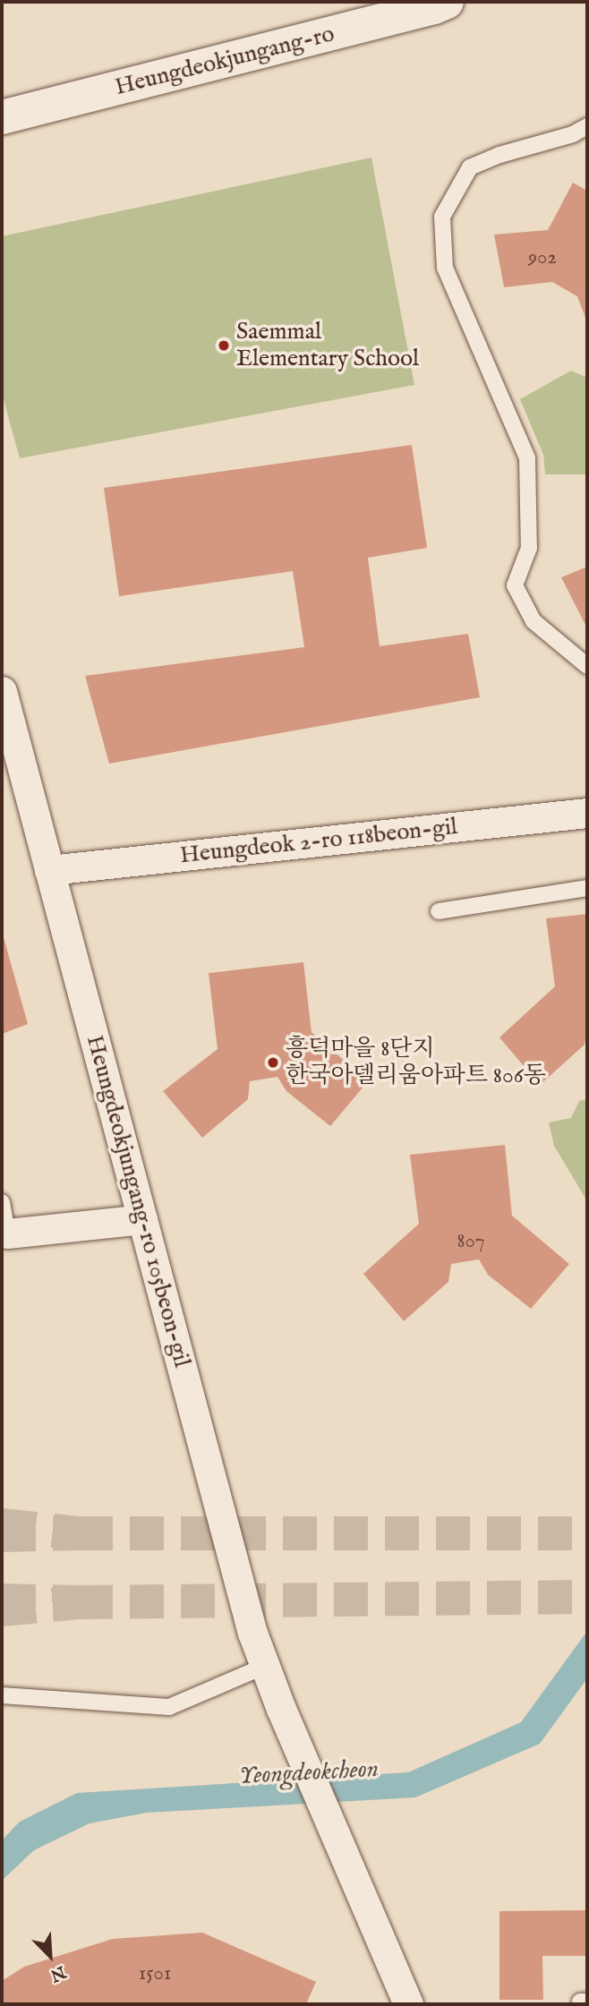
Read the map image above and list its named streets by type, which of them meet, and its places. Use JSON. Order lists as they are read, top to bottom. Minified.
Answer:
{"streets":{"street":["Heungdeokjungang-ro","Heungdeok 2-ro 118beon-gil","Heungdeokjungang-ro 105beon-gil"]},"crossings":[["Heungdeok 2-ro 118beon-gil","Heungdeokjungang-ro 105beon-gil"]],"water":["Yeongdeokcheon"],"places":["Saemmal Elementary School","흥덕마을 8단지 한국아델리움아파트 806동"],"house_numbers":["902","807","1501"],"north":"bottom right"}
